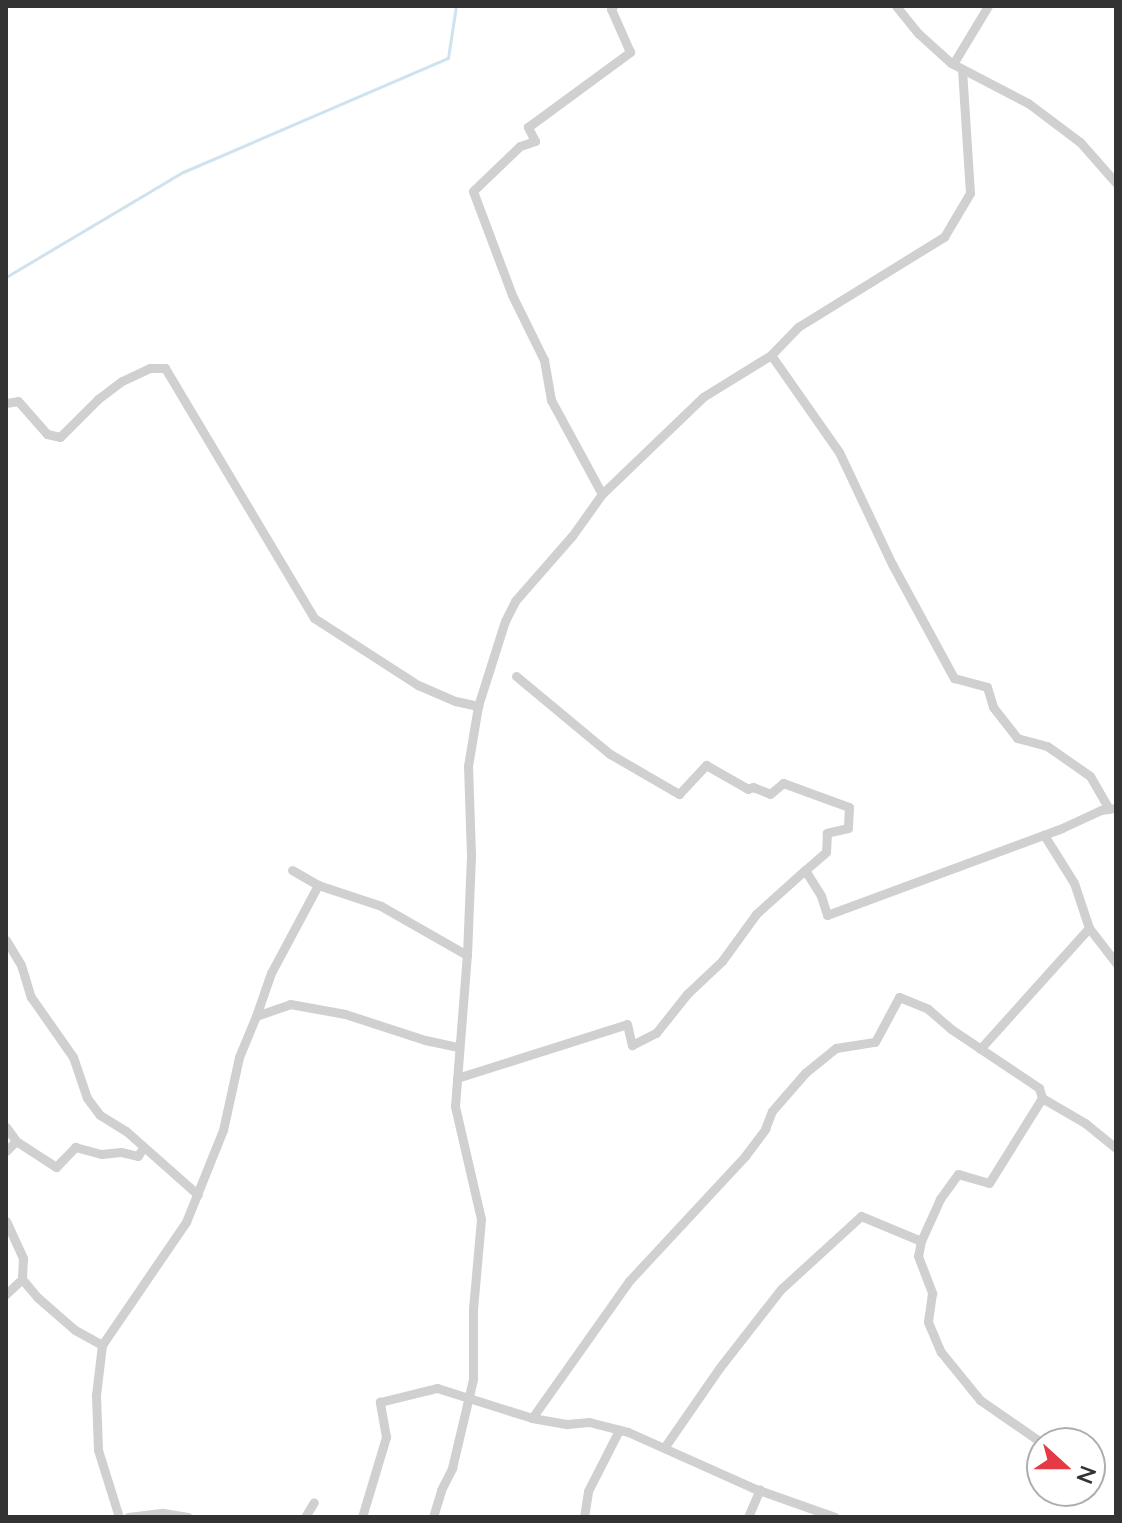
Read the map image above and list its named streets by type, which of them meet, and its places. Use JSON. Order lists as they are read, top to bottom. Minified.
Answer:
{"north":"right"}
